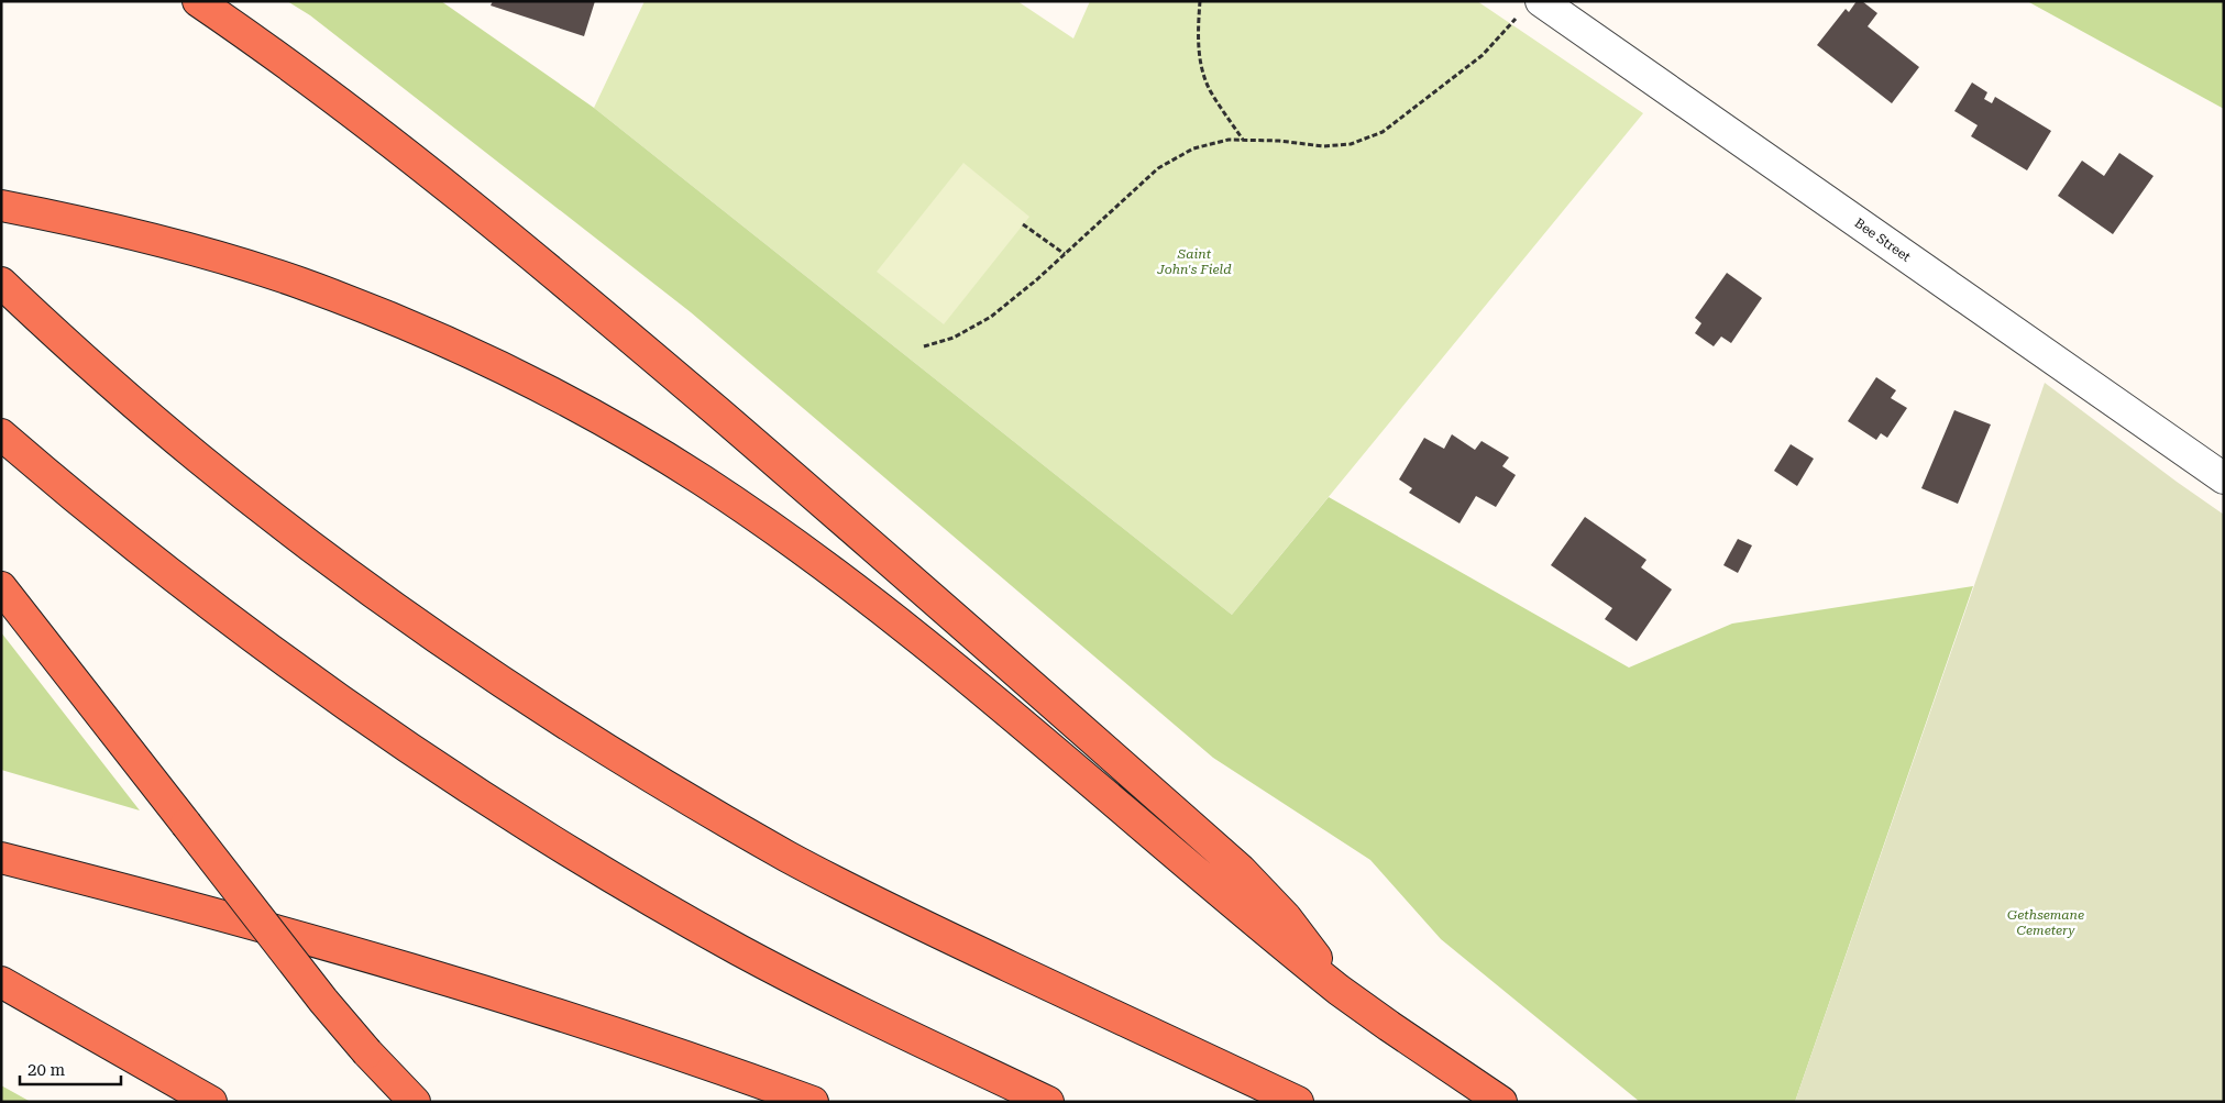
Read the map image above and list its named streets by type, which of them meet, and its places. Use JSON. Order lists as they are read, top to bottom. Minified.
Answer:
{"streets":{"street":["Bee Street"]},"parks":["Saint John's Field","Gethsemane Cemetery"],"scale_bar":"20 m"}
